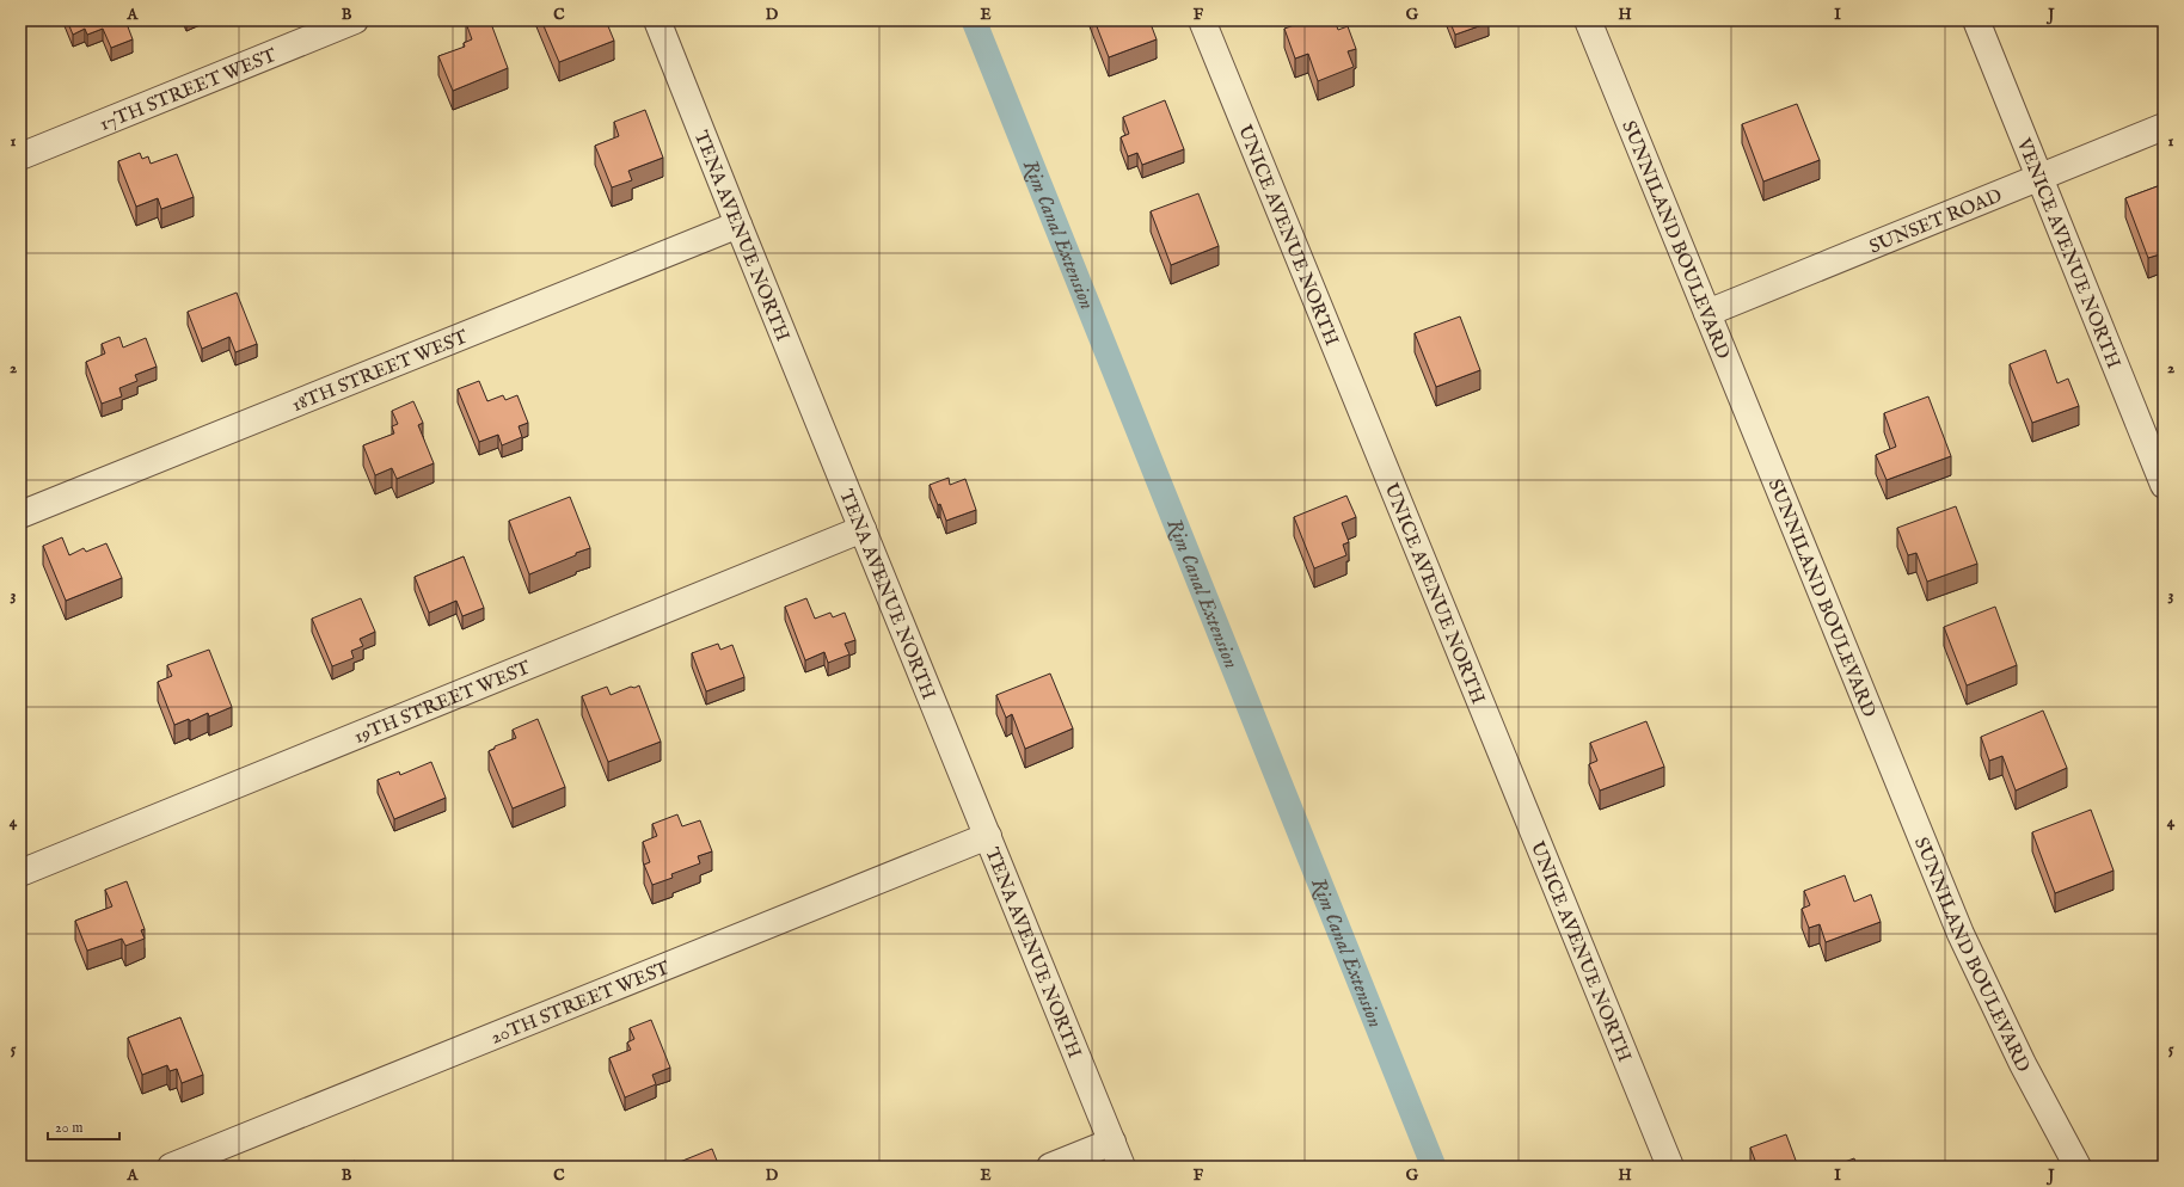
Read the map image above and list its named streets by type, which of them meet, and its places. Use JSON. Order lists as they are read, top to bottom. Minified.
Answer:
{"streets":{"street":["17TH STREET WEST","SUNSET ROAD","TENA AVENUE NORTH","UNICE AVENUE NORTH","SUNNILAND BOULEVARD","VENICE AVENUE NORTH","18TH STREET WEST","19TH STREET WEST","20TH STREET WEST"]},"crossings":[["SUNSET ROAD","SUNNILAND BOULEVARD"],["SUNSET ROAD","VENICE AVENUE NORTH"],["TENA AVENUE NORTH","18TH STREET WEST"],["TENA AVENUE NORTH","19TH STREET WEST"],["TENA AVENUE NORTH","20TH STREET WEST"]],"water":["Rim Canal Extension"],"scale_bar":"20 m","grid":{"columns":["A","B","C","D","E","F","G","H","I","J"],"rows":["1","2","3","4","5"]}}
